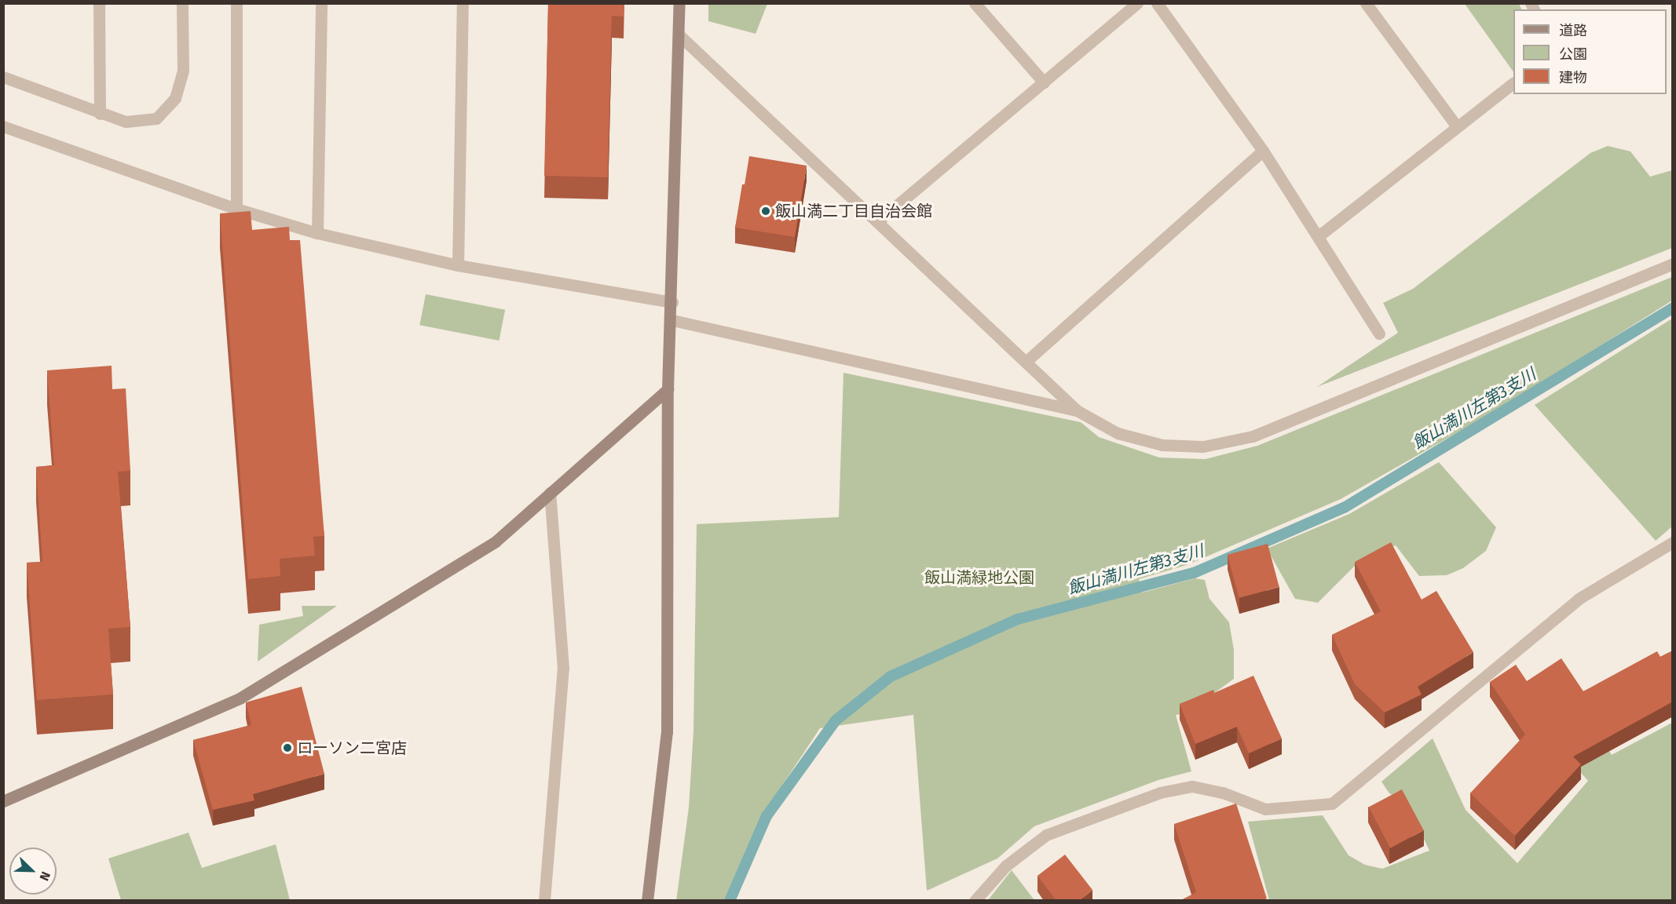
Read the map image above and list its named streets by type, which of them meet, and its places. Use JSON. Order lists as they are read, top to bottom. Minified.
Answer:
{"water":["飯山満川左第3支川"],"parks":["飯山満緑地公園"],"places":["飯山満二丁目自治会館","ローソン二宮店"],"legend":["道路","公園","建物"],"north":"bottom right"}
